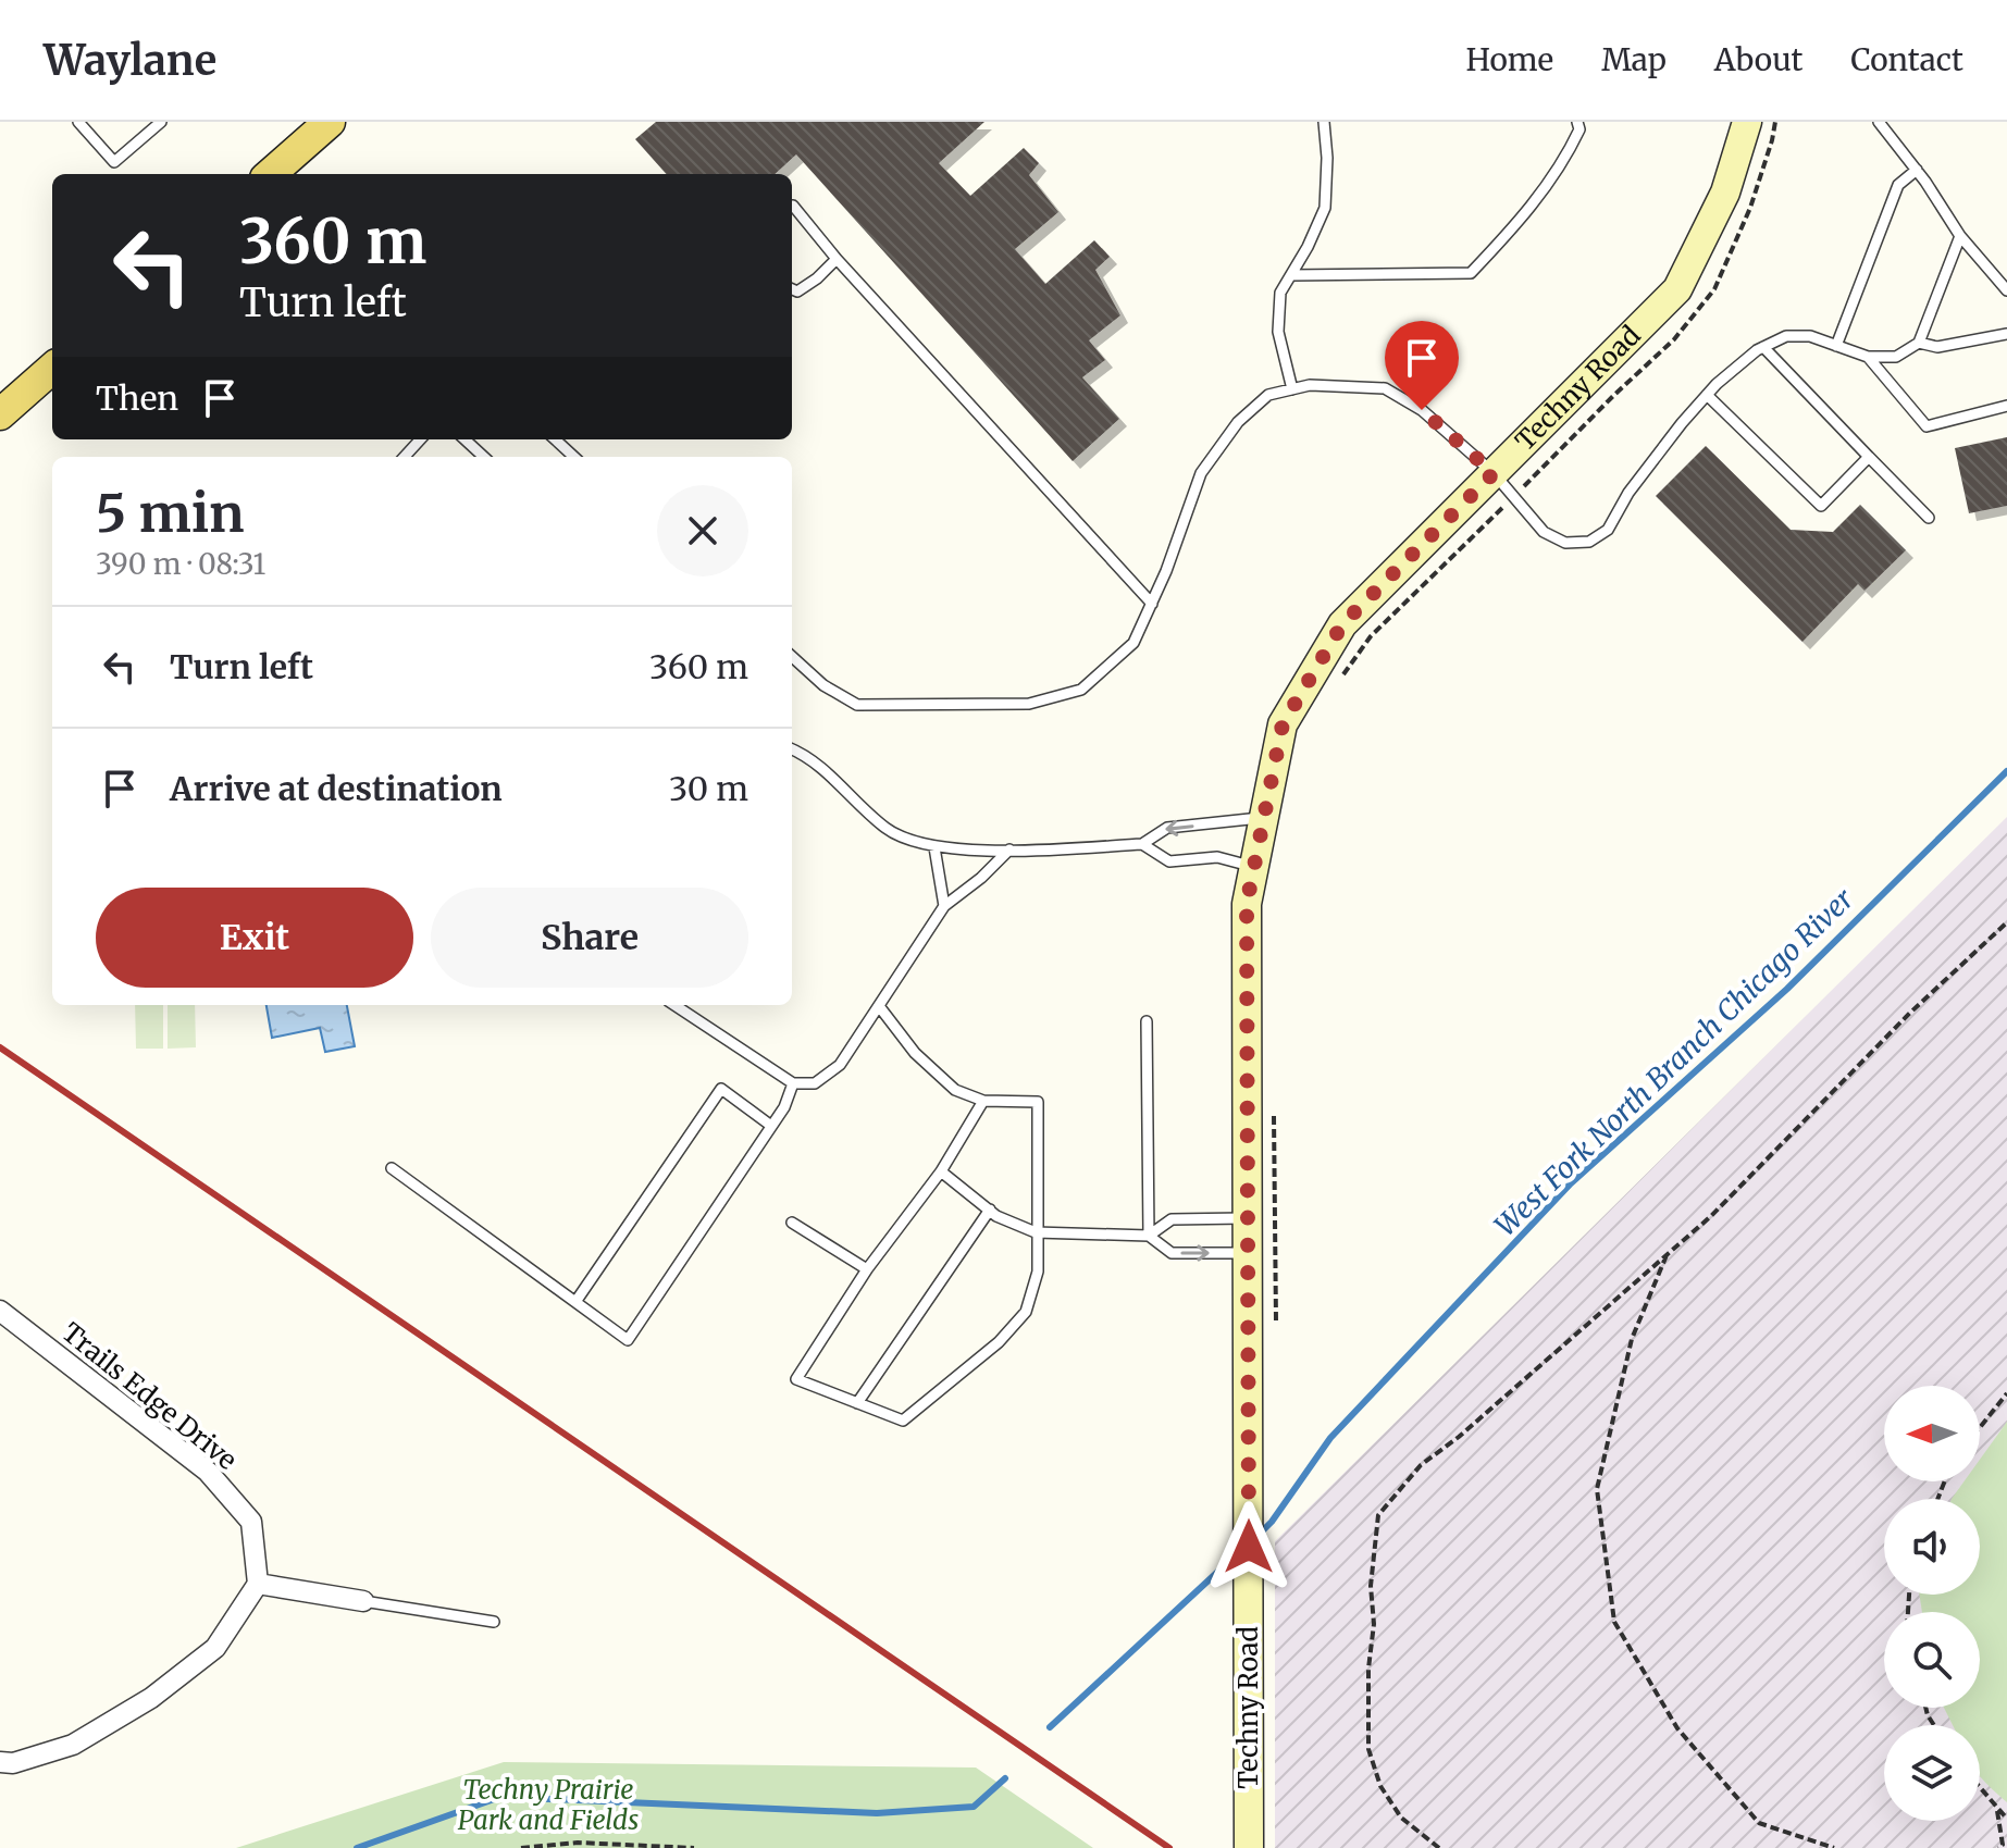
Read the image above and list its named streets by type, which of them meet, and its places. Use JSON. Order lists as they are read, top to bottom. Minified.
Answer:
{"streets":{"main road":["Techny Road"],"street":["Trails Edge Drive"]},"water":["West Fork North Branch Chicago River"],"parks":["Techny Prairie Park and Fields"],"north":"left","page":{"header":"Waylane","nav":["Home","Map","About","Contact"],"turn":["360 m","Turn left"],"then":"Then","heading":["5 min","390 m · 08:31"],"list":[{"name":"Turn left","value":"360 m"},{"name":"Arrive at destination","value":"30 m"}],"buttons":["Exit","Share"]}}
